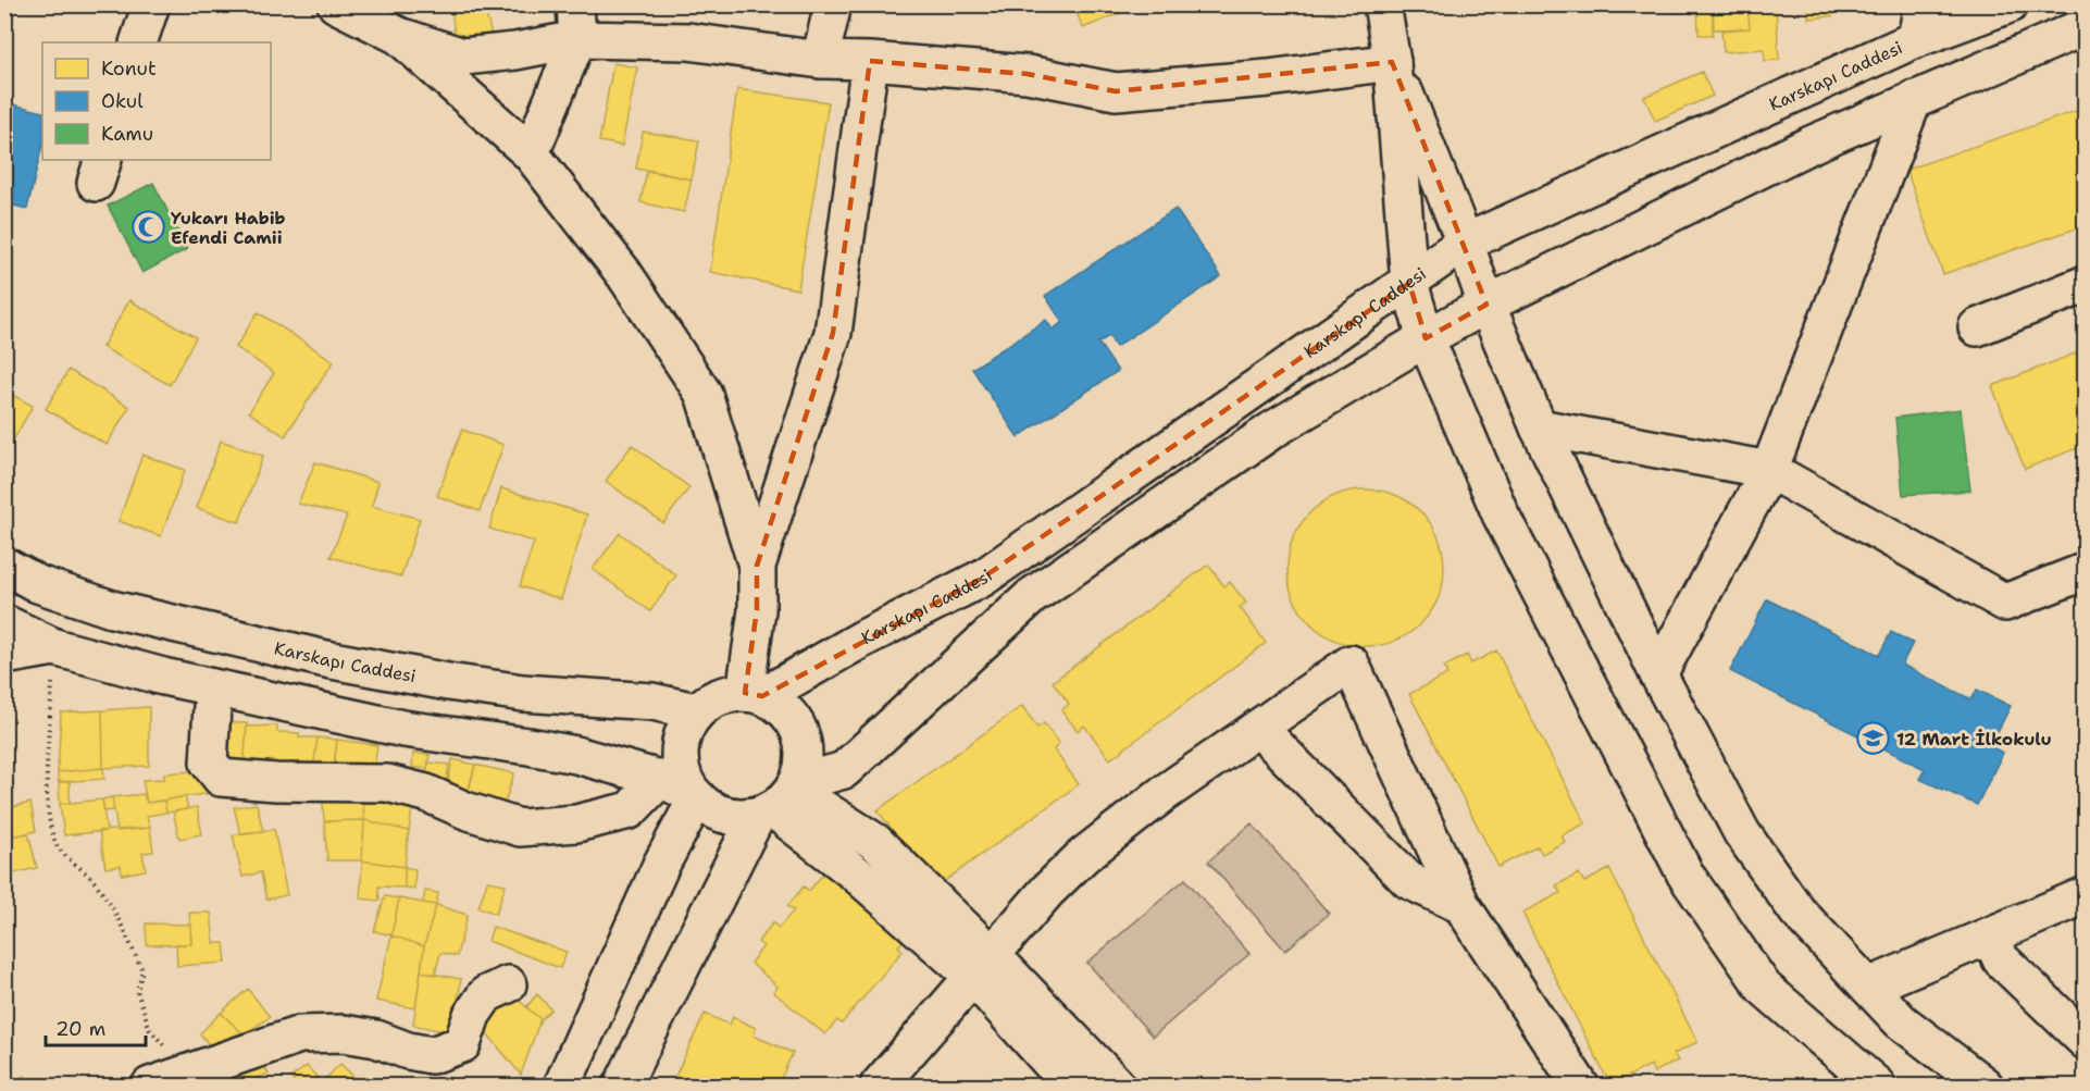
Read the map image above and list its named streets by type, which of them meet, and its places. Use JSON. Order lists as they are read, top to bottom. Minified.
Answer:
{"streets":{"main road":["Karskapı Caddesi"]},"places":{"mosque":["Yukarı Habib Efendi Camii"],"school or university":["12 Mart İlkokulu"]},"legend":["Konut","Okul","Kamu"],"scale_bar":"20 m"}
